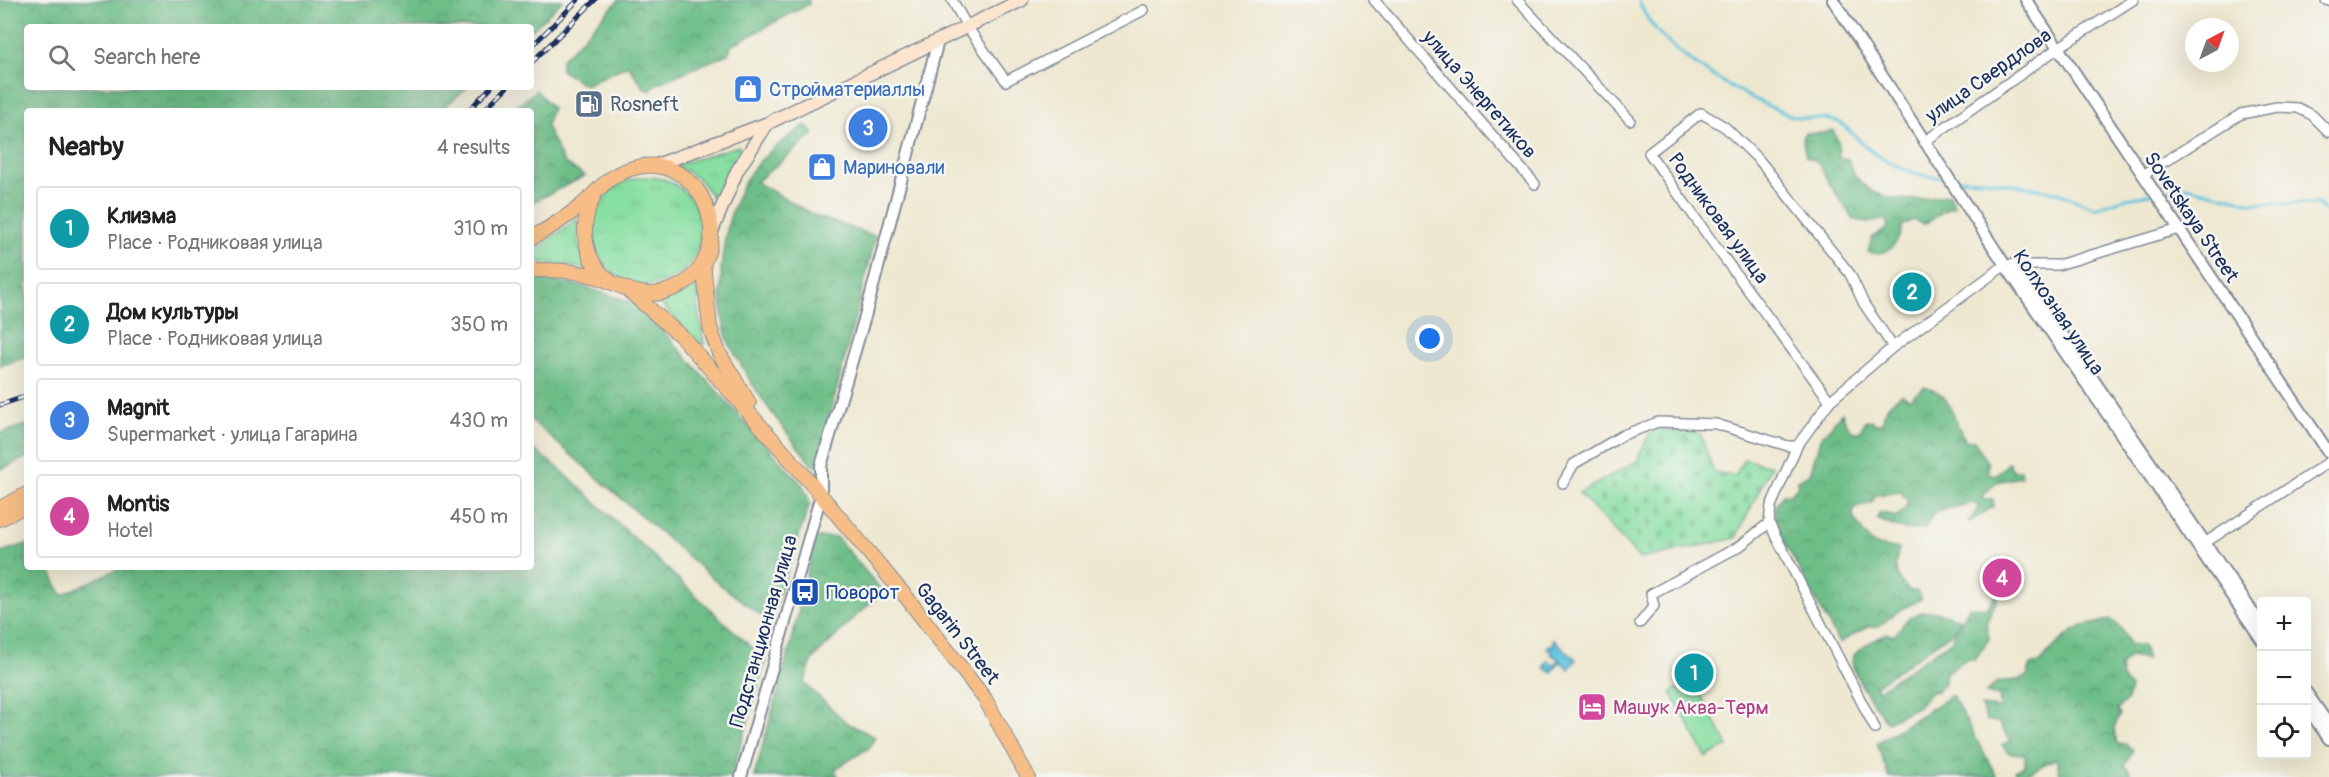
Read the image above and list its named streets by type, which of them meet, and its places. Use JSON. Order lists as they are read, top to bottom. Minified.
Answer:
{"streets":{"main road":["Gagarin Street"],"street":["улица Свердлова","улица Энергетиков","Sovetskaya Street","Родниковая улица","Колхозная улица","Подстанционная улица"]},"crossings":[["улица Свердлова","Sovetskaya Street"],["улица Свердлова","Колхозная улица"],["Подстанционная улица","Gagarin Street"]],"places":{"shop":["Стройматериаллы","Мариновали"],"fuel station":["Rosneft"],"bus stop":["Поворот"],"hotel":["Машук Аква-Терм"]},"north":"top right","page":{"search":"Search here","pins":["3","2","4","1"],"heading":["Nearby","4 results"],"list":[{"mark":"1","name":"Клизма","note":"Place · Родниковая улица","value":"310 m"},{"mark":"2","name":"Дом культуры","note":"Place · Родниковая улица","value":"350 m"},{"mark":"3","name":"Magnit","note":"Supermarket · улица Гагарина","value":"430 m"},{"mark":"4","name":"Montis","note":"Hotel","value":"450 m"}],"map_buttons":["+","−"]}}
